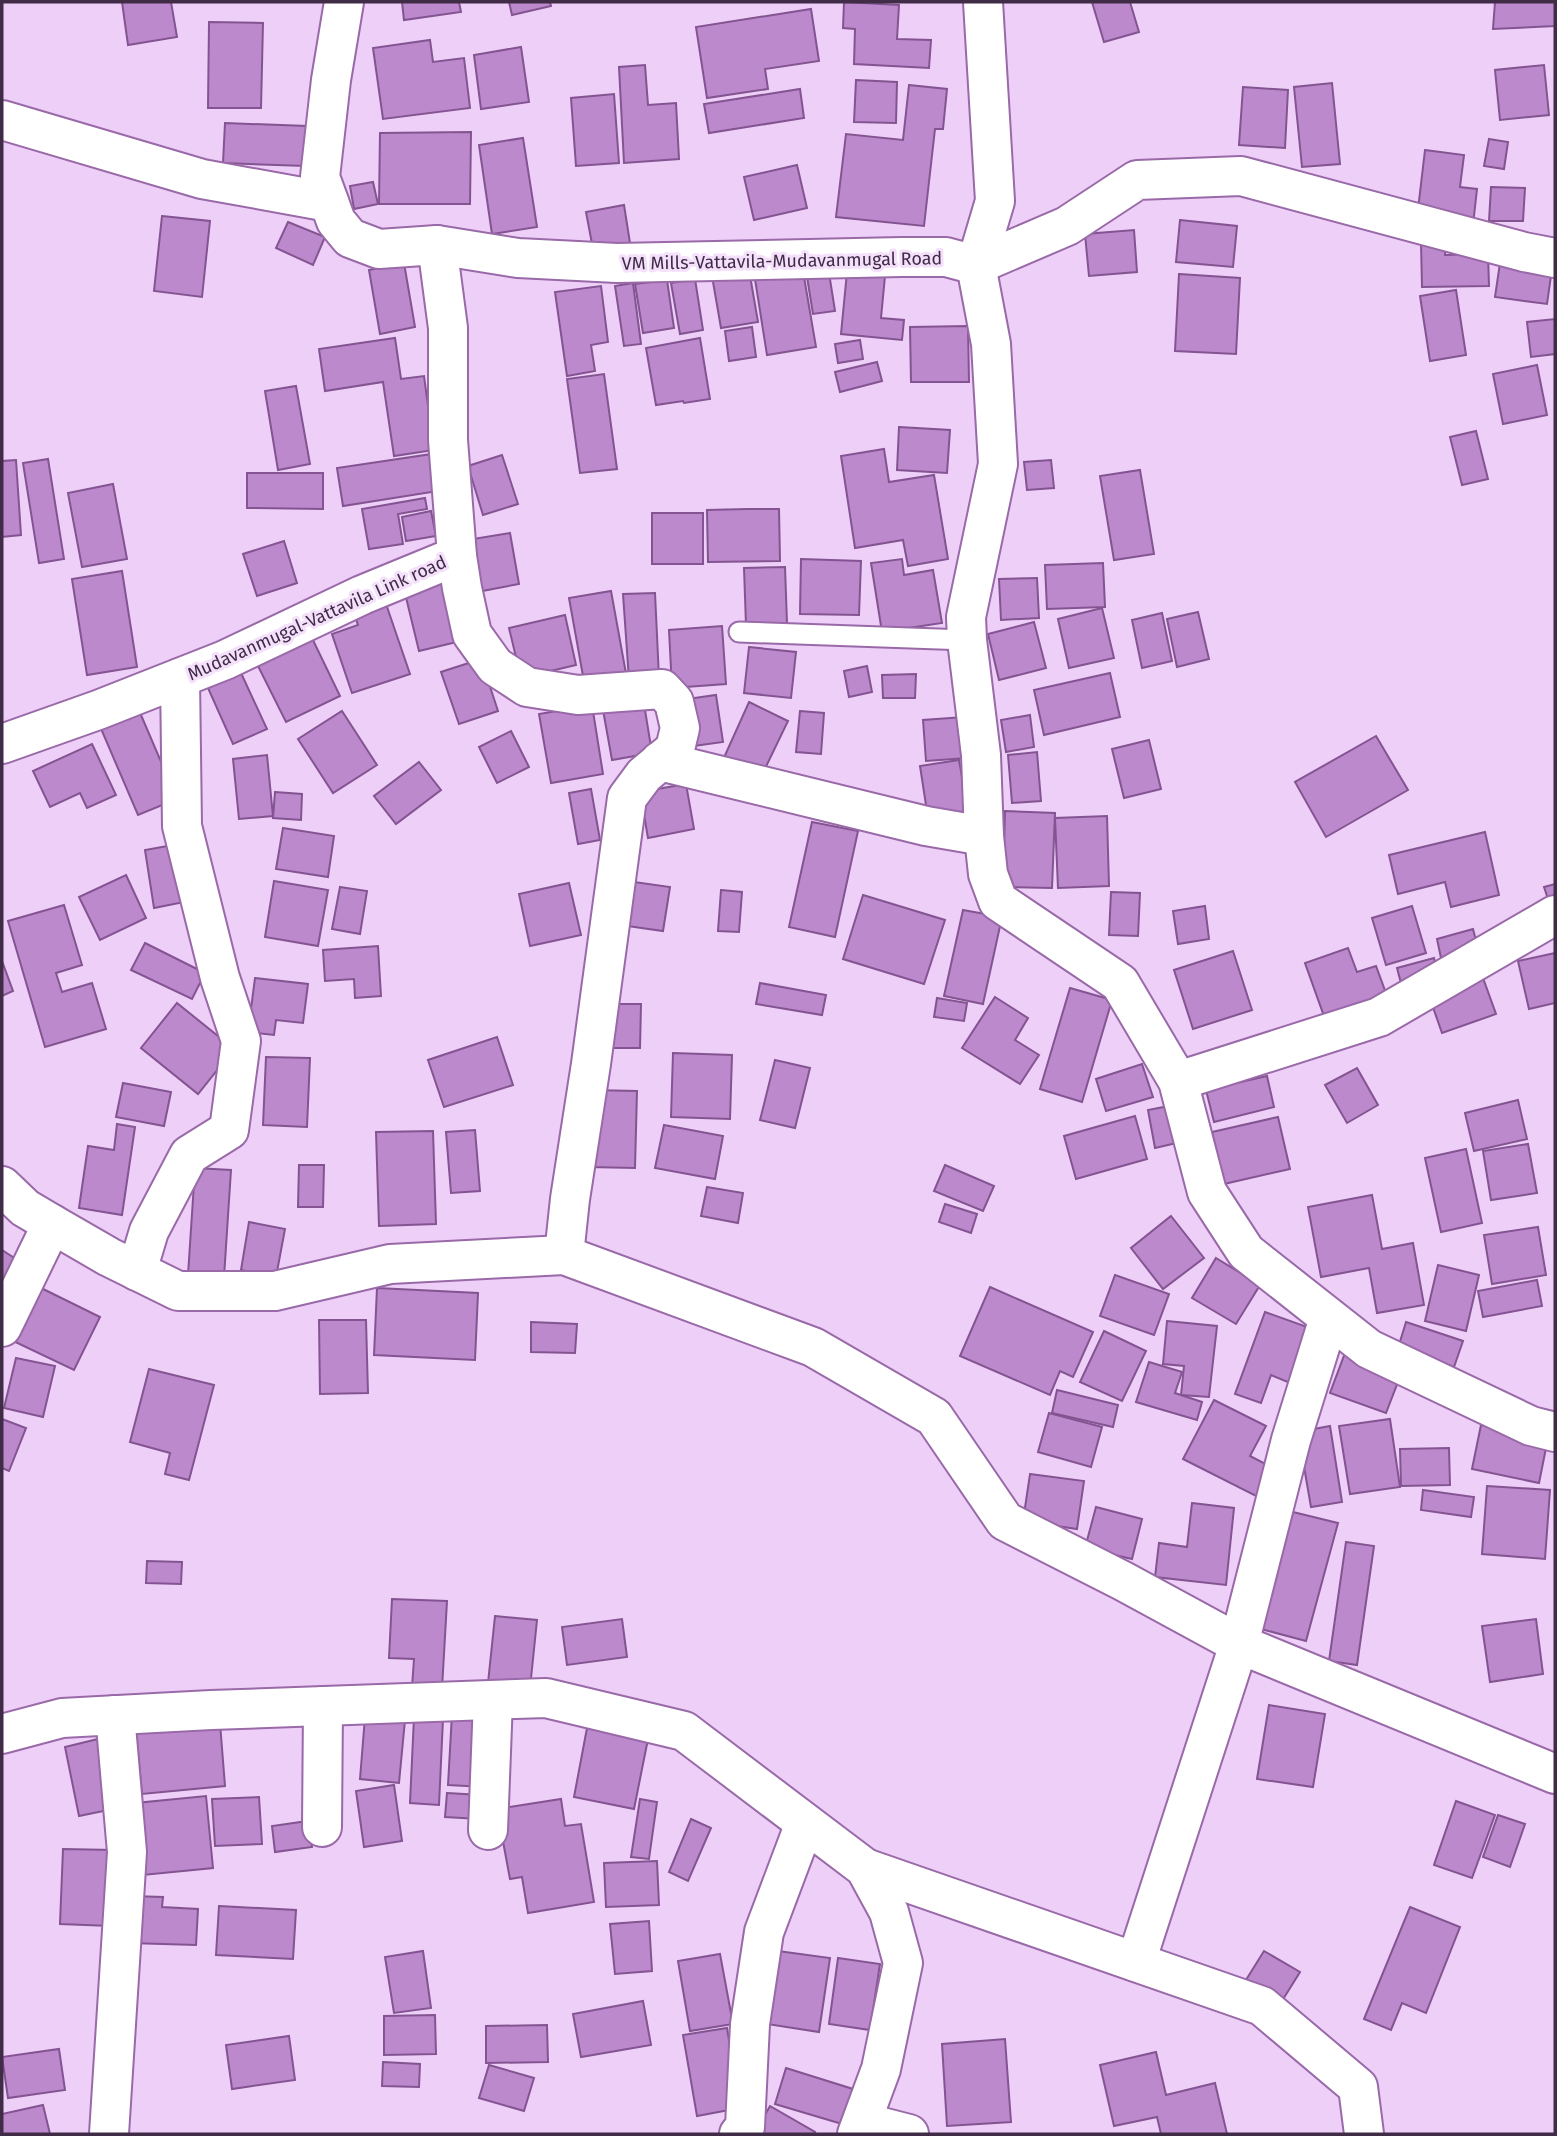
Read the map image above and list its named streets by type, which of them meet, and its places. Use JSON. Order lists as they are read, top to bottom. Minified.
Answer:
{"streets":{"street":["VM Mills-Vattavila-Mudavanmugal Road","Mudavanmugal-Vattavila Link road"]},"crossings":[["VM Mills-Vattavila-Mudavanmugal Road","Mudavanmugal-Vattavila Link road"]]}
